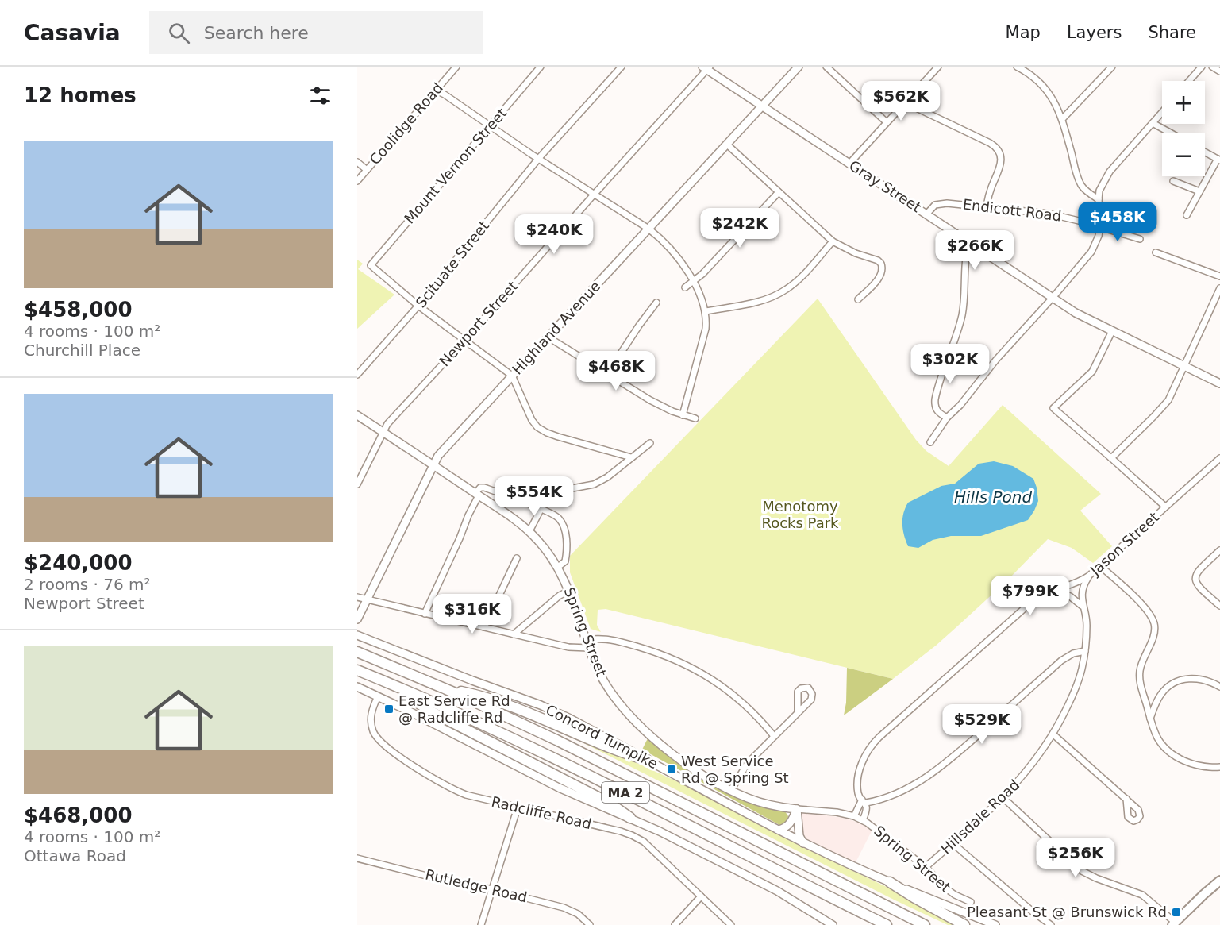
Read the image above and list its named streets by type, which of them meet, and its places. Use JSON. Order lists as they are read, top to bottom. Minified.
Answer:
{"streets":{"highway":["Concord Turnpike","MA 2"],"street":["Coolidge Road","Mount Vernon Street","Gray Street","Endicott Road","Scituate Street","Newport Street","Highland Avenue","Jason Street","Spring Street","Radcliffe Road","Hillsdale Road","Rutledge Road"]},"crossings":[["Mount Vernon Street","Scituate Street"],["Gray Street","Endicott Road"],["Gray Street","Newport Street"],["Gray Street","Highland Avenue"],["Newport Street","Spring Street"],["Highland Avenue","Spring Street"],["Jason Street","Spring Street"],["Jason Street","Hillsdale Road"],["Spring Street","Hillsdale Road"]],"water":["Hills Pond"],"parks":["Menotomy Rocks Park"],"places":{"transit":["East Service Rd @ Radcliffe Rd","West Service Rd @ Spring St","Pleasant St @ Brunswick Rd"]},"page":{"header":"Casavia","search":"Search here","nav":["Map","Layers","Share"],"heading":"12 homes","map_buttons":["+","−"],"price":["$562K","$458K","$242K","$240K","$266K","$302K","$468K","$554K","$799K","$316K","$529K","$256K"],"list":[{"name":"$458,000","note":"4 rooms · 100 m² · Churchill Place"},{"name":"$240,000","note":"2 rooms · 76 m² · Newport Street"},{"name":"$468,000","note":"4 rooms · 100 m² · Ottawa Road"}]}}
